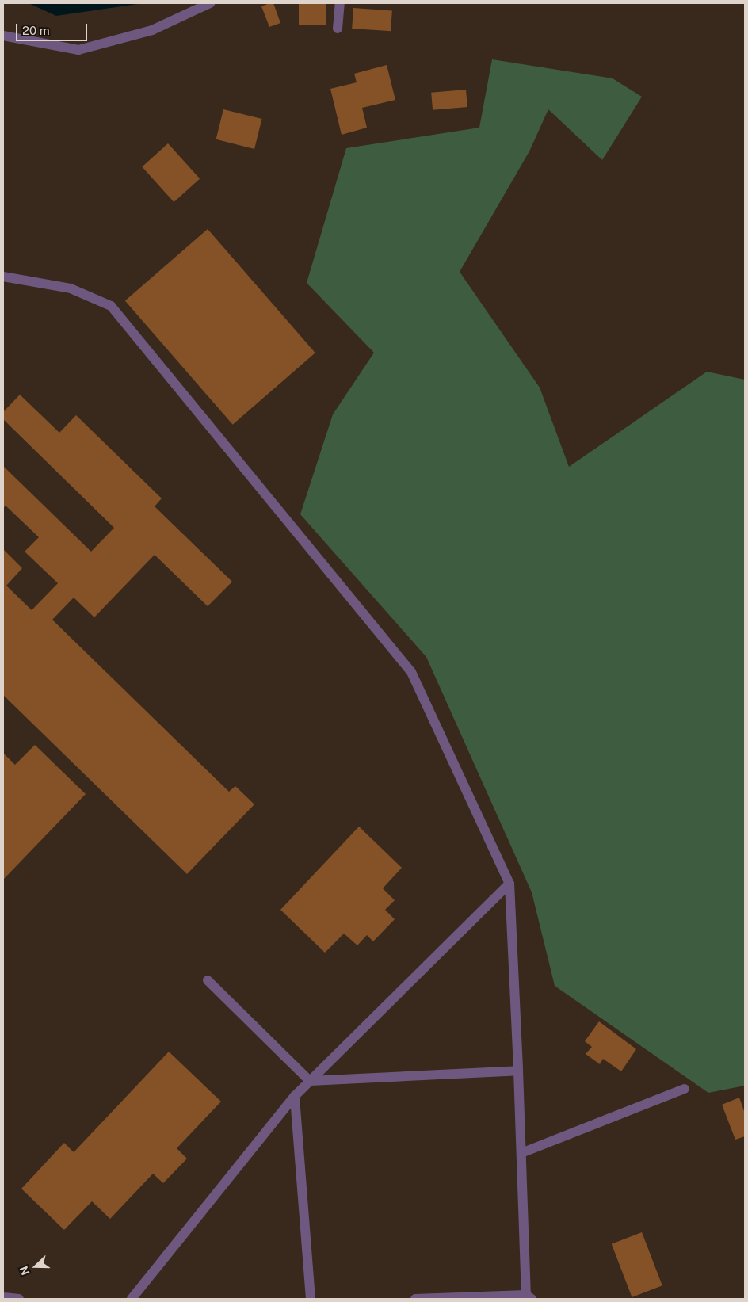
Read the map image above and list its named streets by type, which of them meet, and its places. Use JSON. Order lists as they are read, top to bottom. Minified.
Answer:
{"scale_bar":"20 m","north":"left"}
